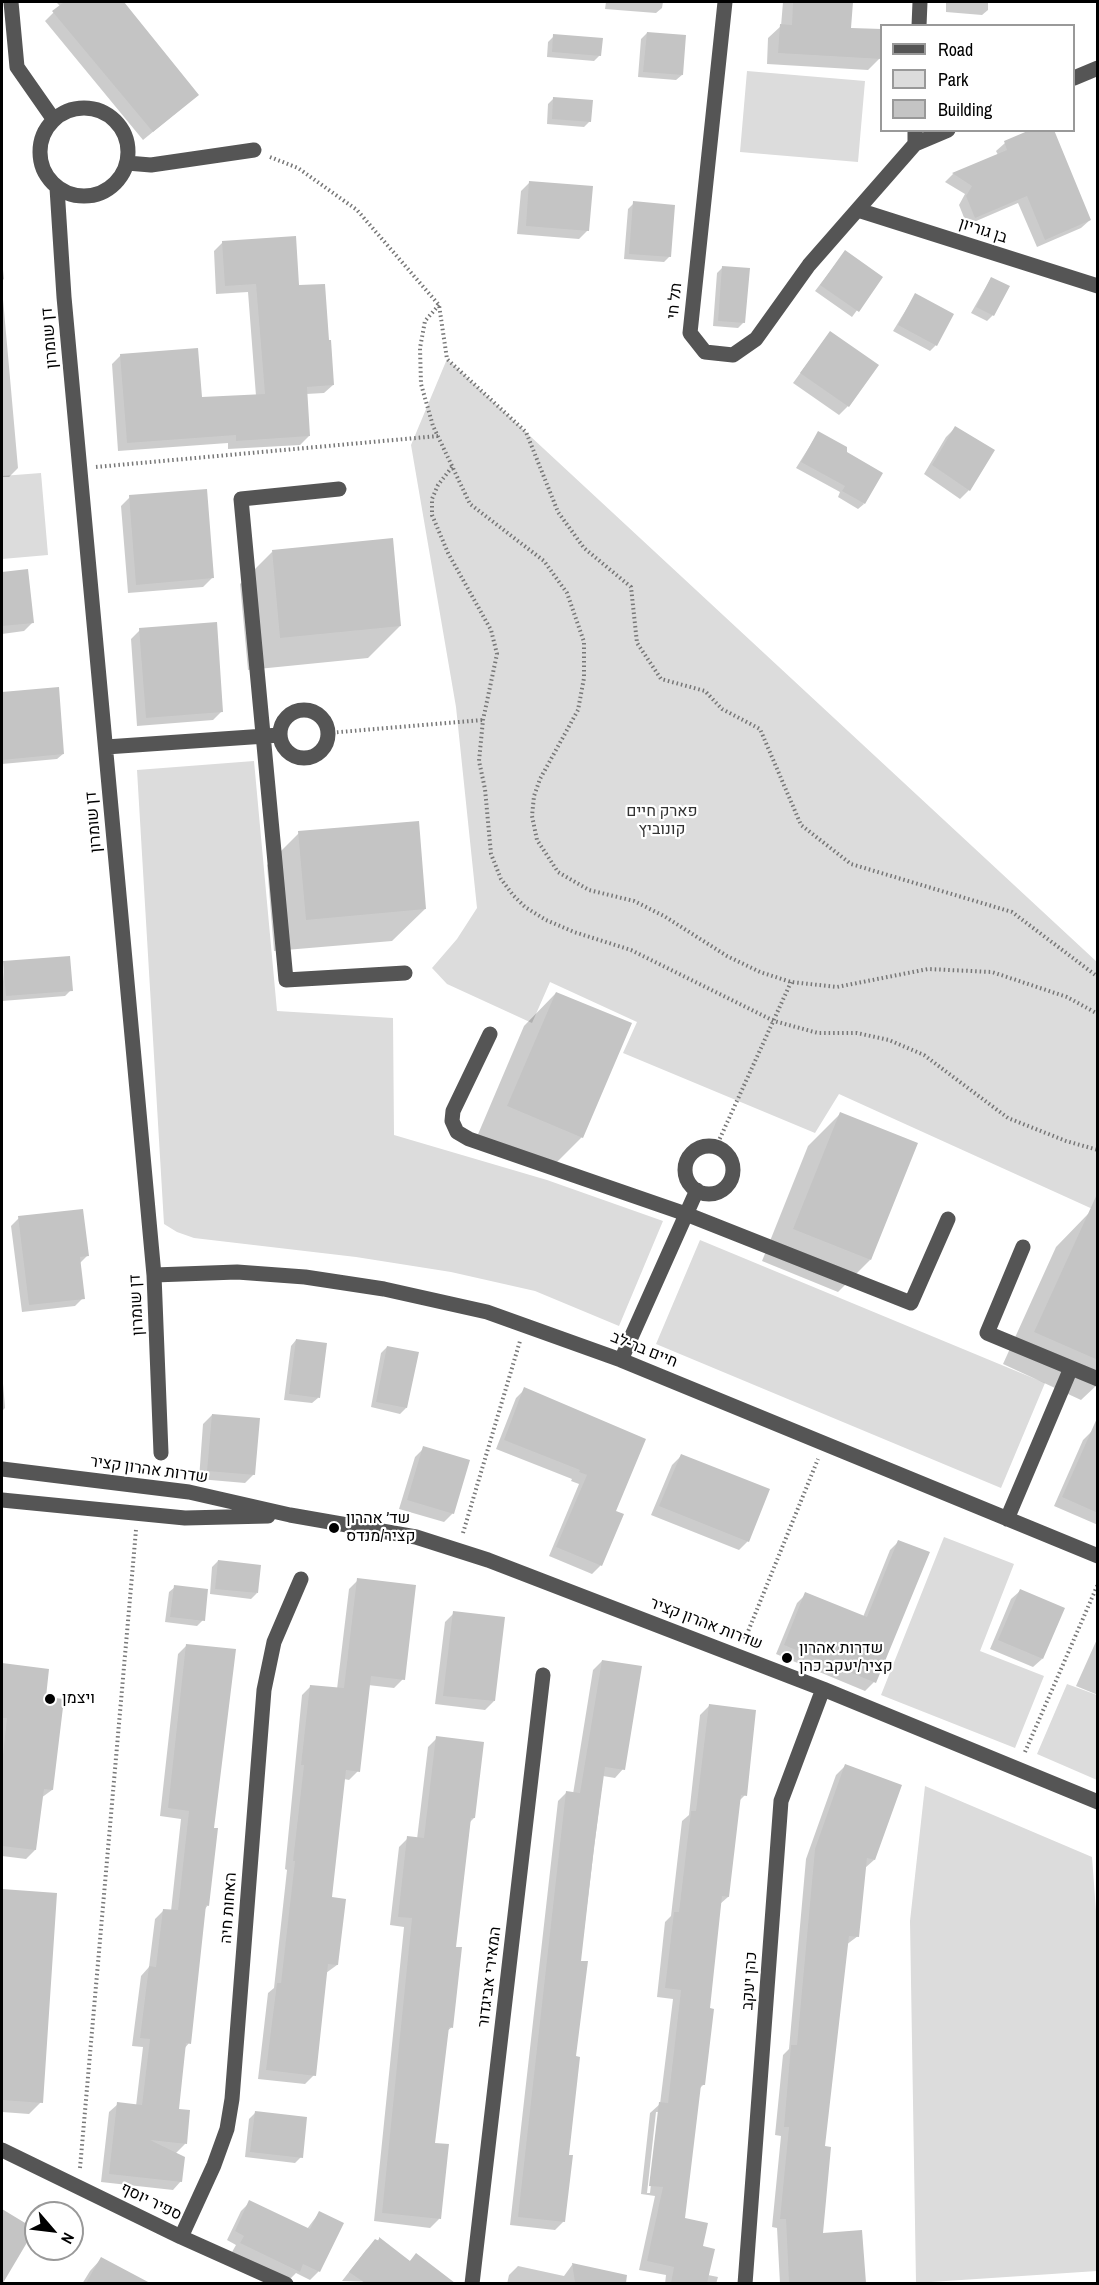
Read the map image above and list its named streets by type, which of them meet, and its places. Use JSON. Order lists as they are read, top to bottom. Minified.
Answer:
{"streets":{"street":["בן גוריון","תל חי","דן שומרון","חיים בר-לב","שדרות אהרון קציר","האחות חיה","המאירי אביגדור","כהן יעקב","ספיר יוסף"]},"crossings":[["בן גוריון","תל חי"],["דן שומרון","חיים בר-לב"],["שדרות אהרון קציר","כהן יעקב"],["האחות חיה","ספיר יוסף"]],"parks":["פארק חיים קונוביץ"],"places":["שד׳ אהרון קציר/מנדס","שדרות אהרון קציר/יעקב כהן","ויצמן"],"legend":["Road","Park","Building"],"north":"bottom right"}
